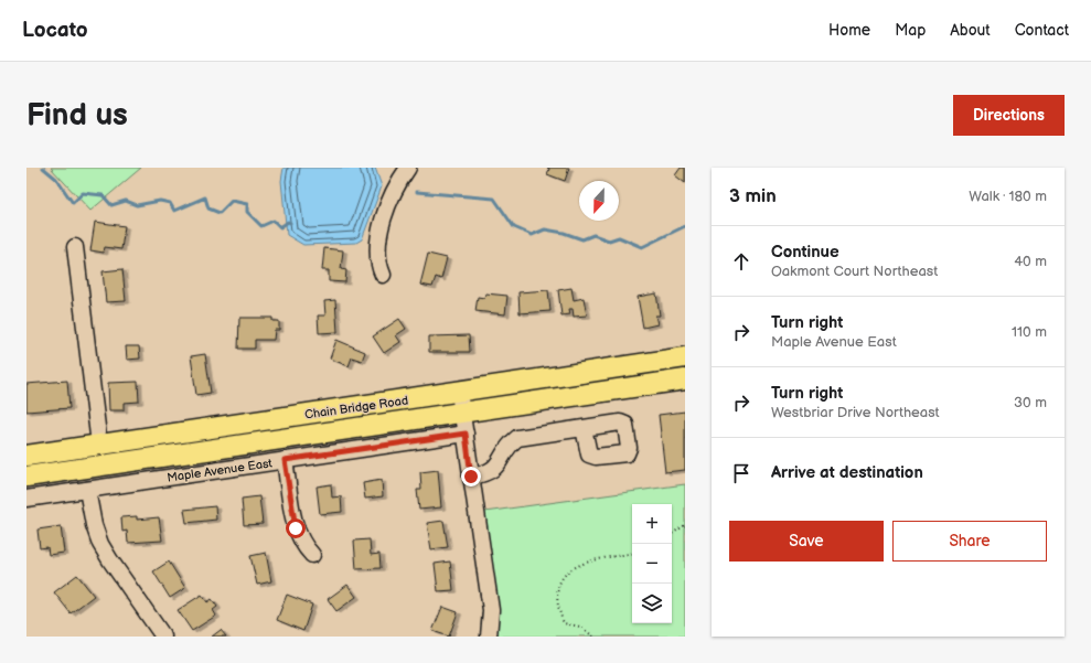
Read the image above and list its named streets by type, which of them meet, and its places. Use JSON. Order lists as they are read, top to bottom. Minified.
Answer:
{"streets":{"main road":["Chain Bridge Road"],"street":["Maple Avenue East"]},"north":"bottom","page":{"header":"Locato","nav":["Home","Map","About","Contact"],"buttons":["Directions",["Save","Share"]],"title":"Find us","heading":["3 min","Walk · 180 m"],"list":[["Continue","Oakmont Court Northeast","40 m"],["Turn right","Maple Avenue East","110 m"],["Turn right","Westbriar Drive Northeast","30 m"],"Arrive at destination"],"map_buttons":["+","−"]}}
